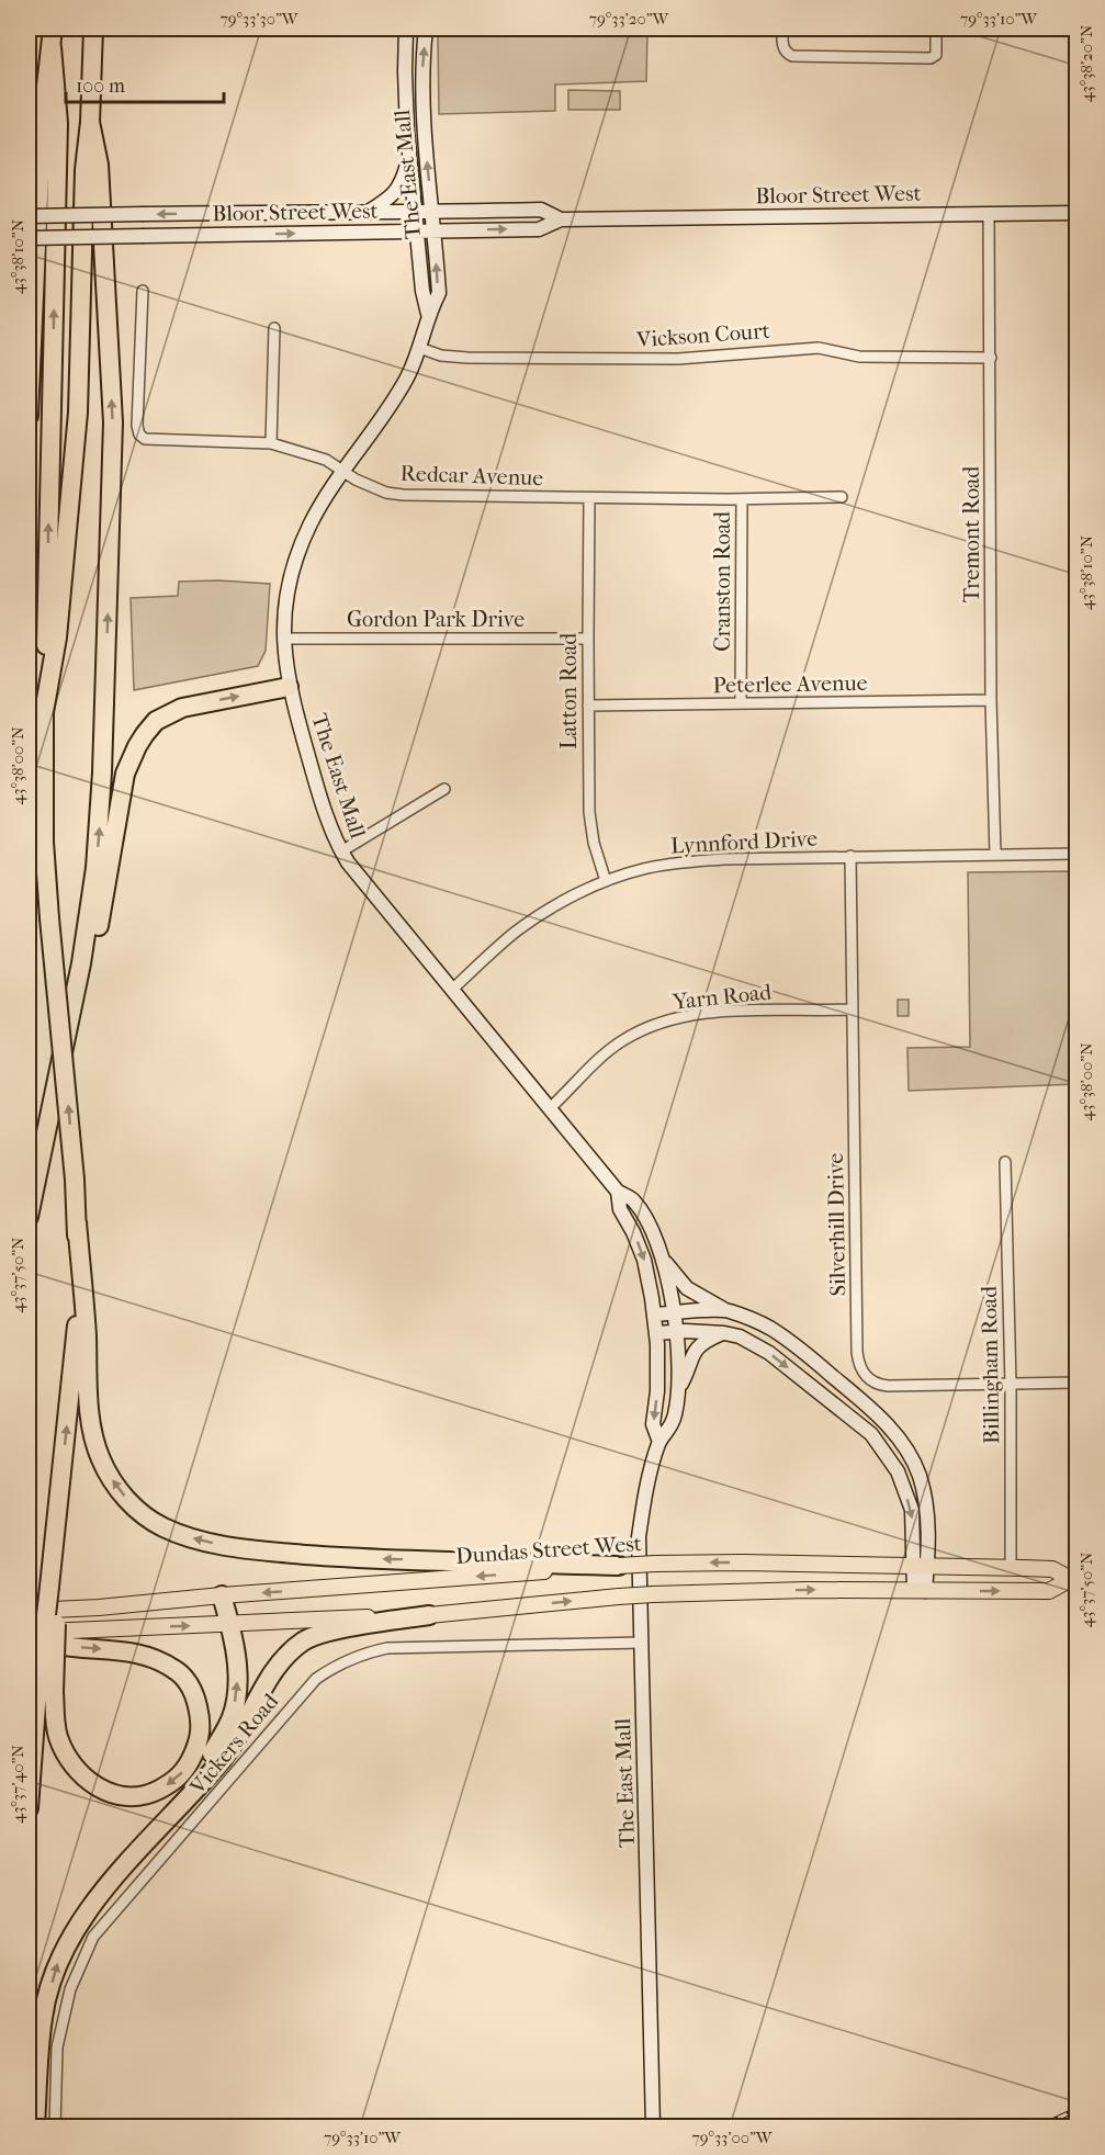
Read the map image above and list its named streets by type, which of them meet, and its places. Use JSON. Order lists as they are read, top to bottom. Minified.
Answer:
{"streets":{"main road":["The East Mall","Bloor Street West","Dundas Street West"],"street":["Vickson Court","Redcar Avenue","Tremont Road","Cranston Road","Gordon Park Drive","Peterlee Avenue","Latton Road","Lynnford Drive","Yarn Road","Silverhill Drive","Billingham Road","Vickers Road"]},"crossings":[["The East Mall","Bloor Street West"],["The East Mall","Vickson Court"],["The East Mall","Redcar Avenue"],["The East Mall","Gordon Park Drive"],["The East Mall","Lynnford Drive"],["The East Mall","Yarn Road"],["The East Mall","Vickers Road"],["Bloor Street West","Tremont Road"],["Vickson Court","Tremont Road"],["Redcar Avenue","Cranston Road"],["Redcar Avenue","Latton Road"],["Tremont Road","Peterlee Avenue"],["Tremont Road","Lynnford Drive"],["Cranston Road","Peterlee Avenue"],["Gordon Park Drive","Latton Road"],["Peterlee Avenue","Latton Road"],["Latton Road","Lynnford Drive"],["Lynnford Drive","Silverhill Drive"],["Yarn Road","Silverhill Drive"],["Silverhill Drive","Billingham Road"],["Billingham Road","Dundas Street West"]],"scale_bar":"100 m","coordinates":["79°33'30\"W","79°33'20\"W","79°33'10\"W","43°38'20\"N","43°38'10\"N","43°38'00\"N","43°37'50\"N","43°37'40\"N","79°33'00\"W"]}
